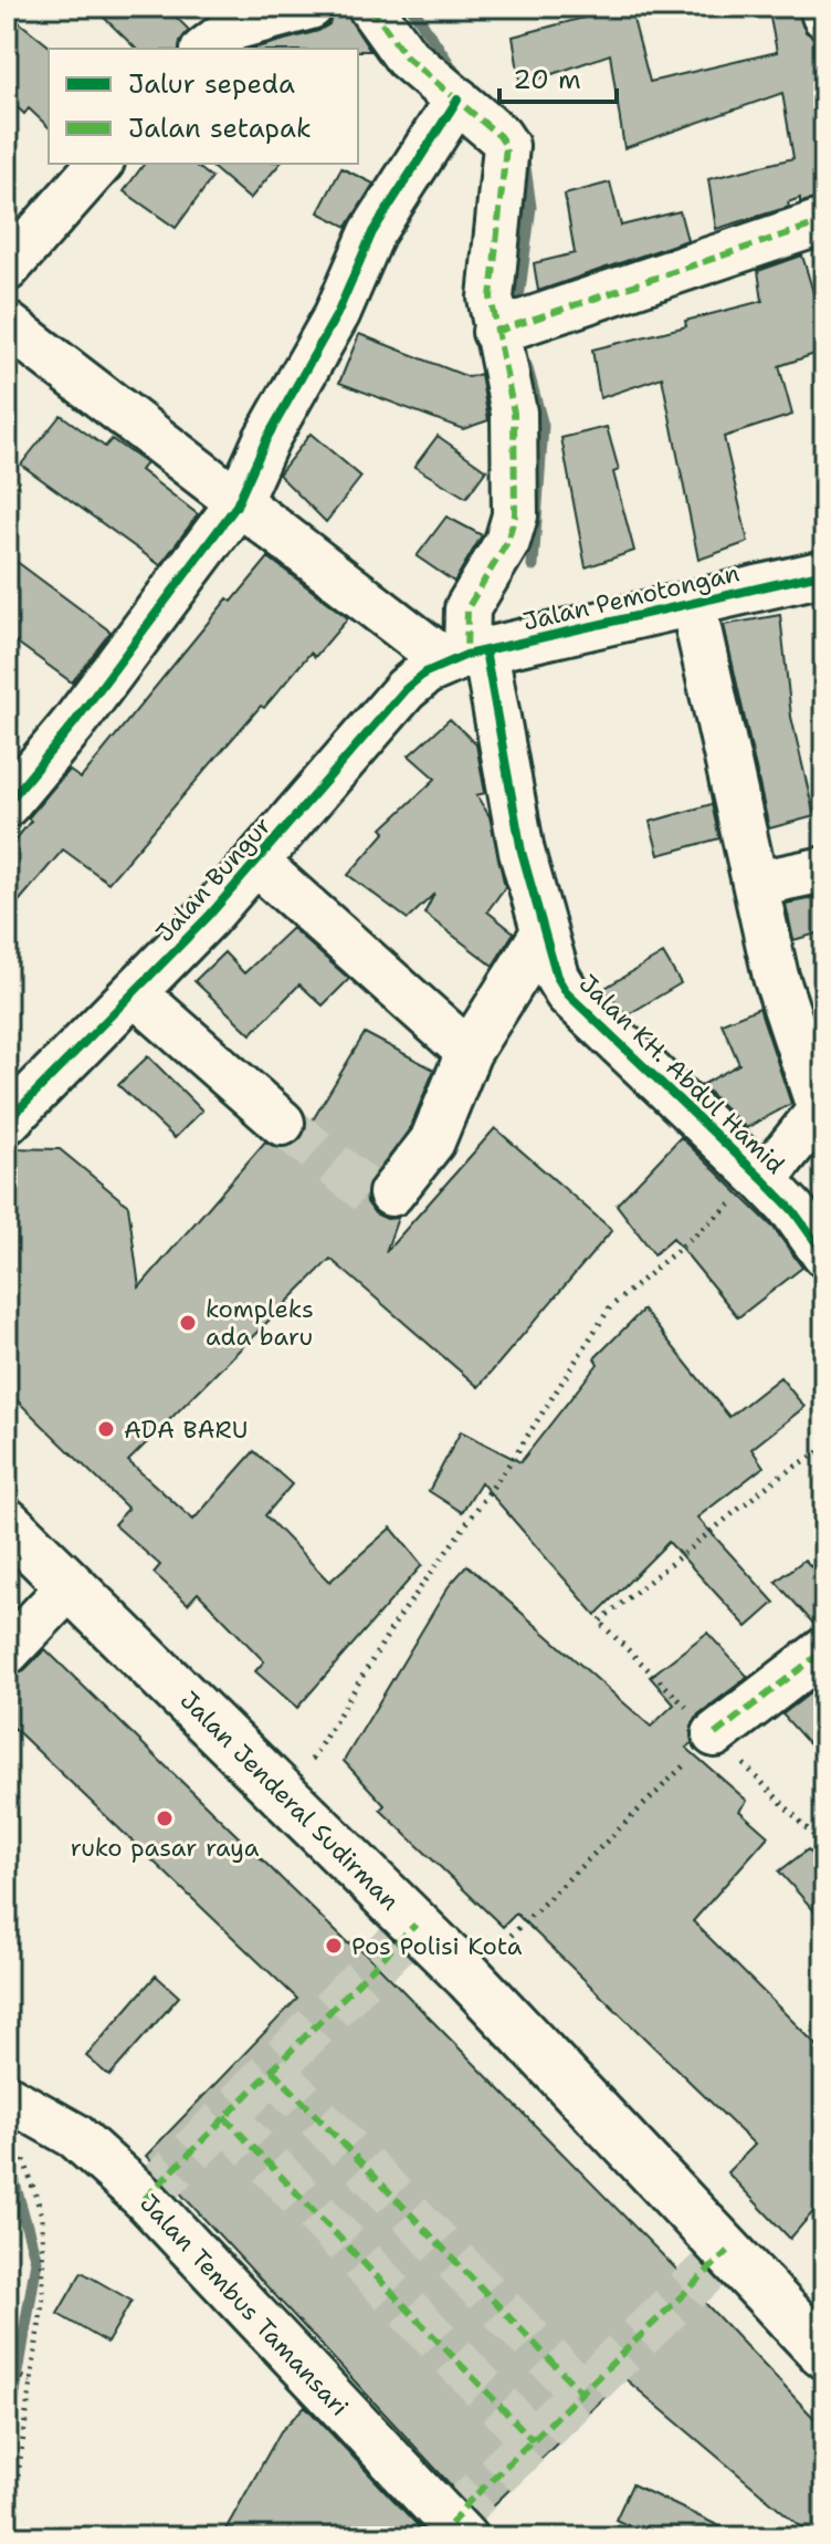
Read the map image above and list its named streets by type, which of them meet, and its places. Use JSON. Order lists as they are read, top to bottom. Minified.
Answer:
{"streets":{"main road":["Jalan Jenderal Sudirman"],"street":["Jalan Pemotongan","Jalan Bungur","Jalan KH. Abdul Hamid","Jalan Tembus Tamansari"]},"crossings":[["Jalan Pemotongan","Jalan Bungur"],["Jalan Pemotongan","Jalan KH. Abdul Hamid"],["Jalan Bungur","Jalan KH. Abdul Hamid"]],"places":["kompleks ada baru","ADA BARU","ruko pasar raya","Pos Polisi Kota"],"legend":["Jalur sepeda","Jalan setapak"],"scale_bar":"20 m"}
